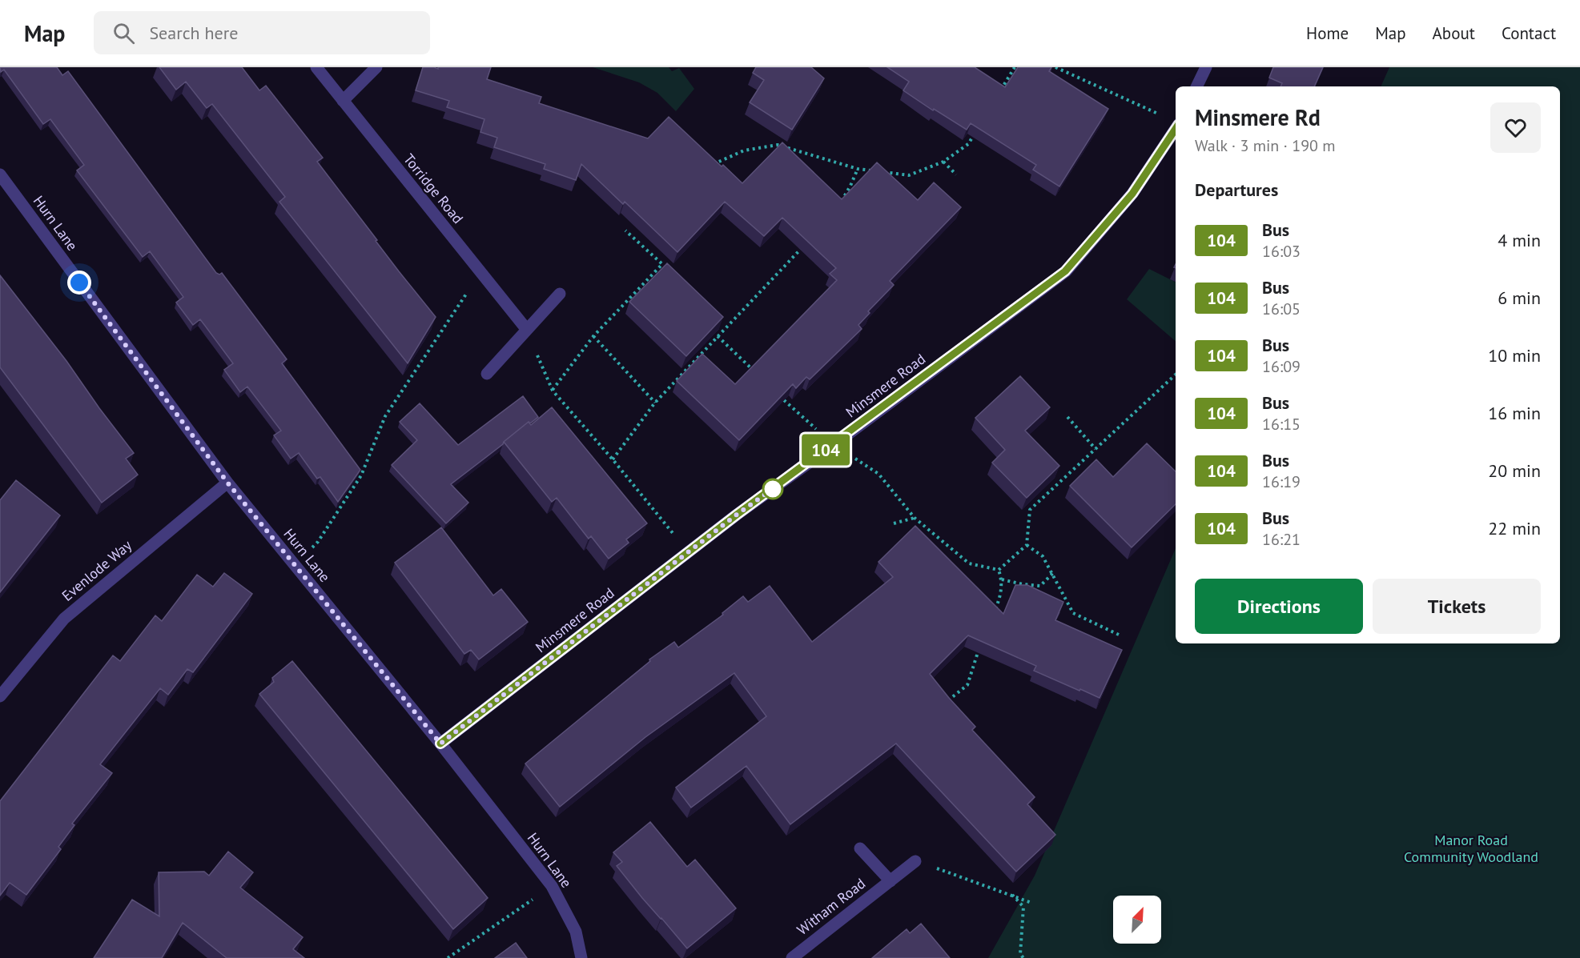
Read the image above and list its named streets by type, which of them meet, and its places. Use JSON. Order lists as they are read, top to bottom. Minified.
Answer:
{"streets":{"street":["Torridge Road","Hurn Lane","Minsmere Road","Evenlode Way","Witham Road"]},"crossings":[["Hurn Lane","Minsmere Road"],["Hurn Lane","Evenlode Way"]],"parks":["Manor Road Community Woodland"],"lines":["bus line 104"],"north":"top right","page":{"header":"Map","search":"Search here","nav":["Home","Map","About","Contact"],"on_map":"104","heading":[["Minsmere Rd","Walk · 3 min · 190 m"],"Departures"],"list":[{"mark":"104","name":"Bus","note":"16:03","value":"4 min"},{"mark":"104","name":"Bus","note":"16:05","value":"6 min"},{"mark":"104","name":"Bus","note":"16:09","value":"10 min"},{"mark":"104","name":"Bus","note":"16:15","value":"16 min"},{"mark":"104","name":"Bus","note":"16:19","value":"20 min"},{"mark":"104","name":"Bus","note":"16:21","value":"22 min"}],"buttons":["Directions","Tickets"]}}
